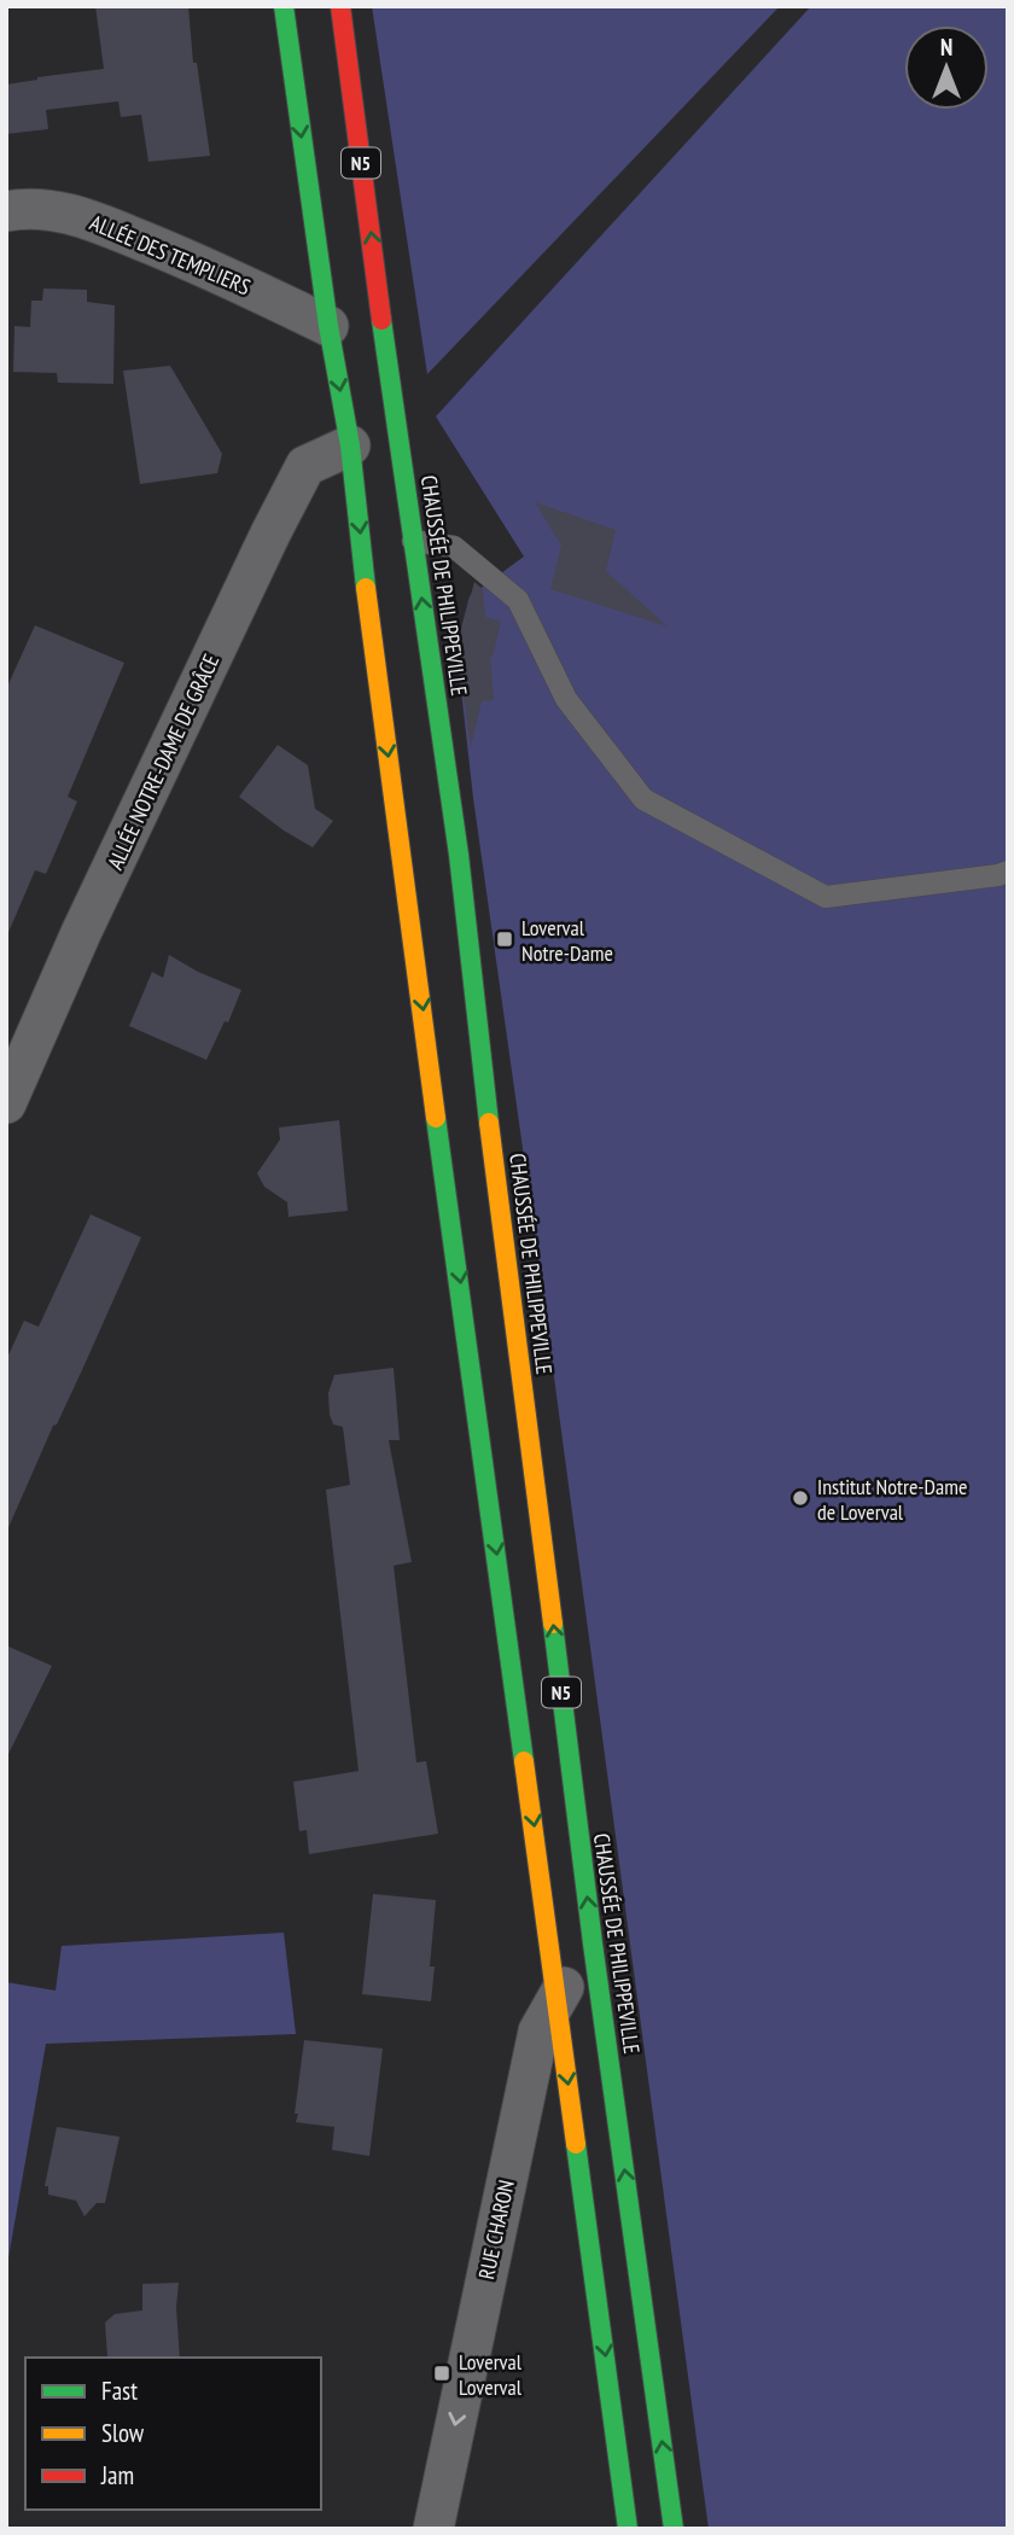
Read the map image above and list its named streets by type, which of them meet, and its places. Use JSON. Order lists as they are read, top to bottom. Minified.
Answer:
{"streets":{"main road":["N5","CHAUSSÉE DE PHILIPPEVILLE"],"street":["ALLÉE DES TEMPLIERS","ALLÉE NOTRE-DAME DE GRÂCE","RUE CHARON"]},"crossings":[["N5","ALLÉE DES TEMPLIERS"],["N5","ALLÉE NOTRE-DAME DE GRÂCE"],["N5","RUE CHARON"],["CHAUSSÉE DE PHILIPPEVILLE","RUE CHARON"]],"one_way":["RUE CHARON"],"places":{"transit":["Loverval Notre-Dame","Loverval Loverval"],"other":["Institut Notre-Dame de Loverval"]},"legend":["Fast","Slow","Jam"],"north":"top"}
